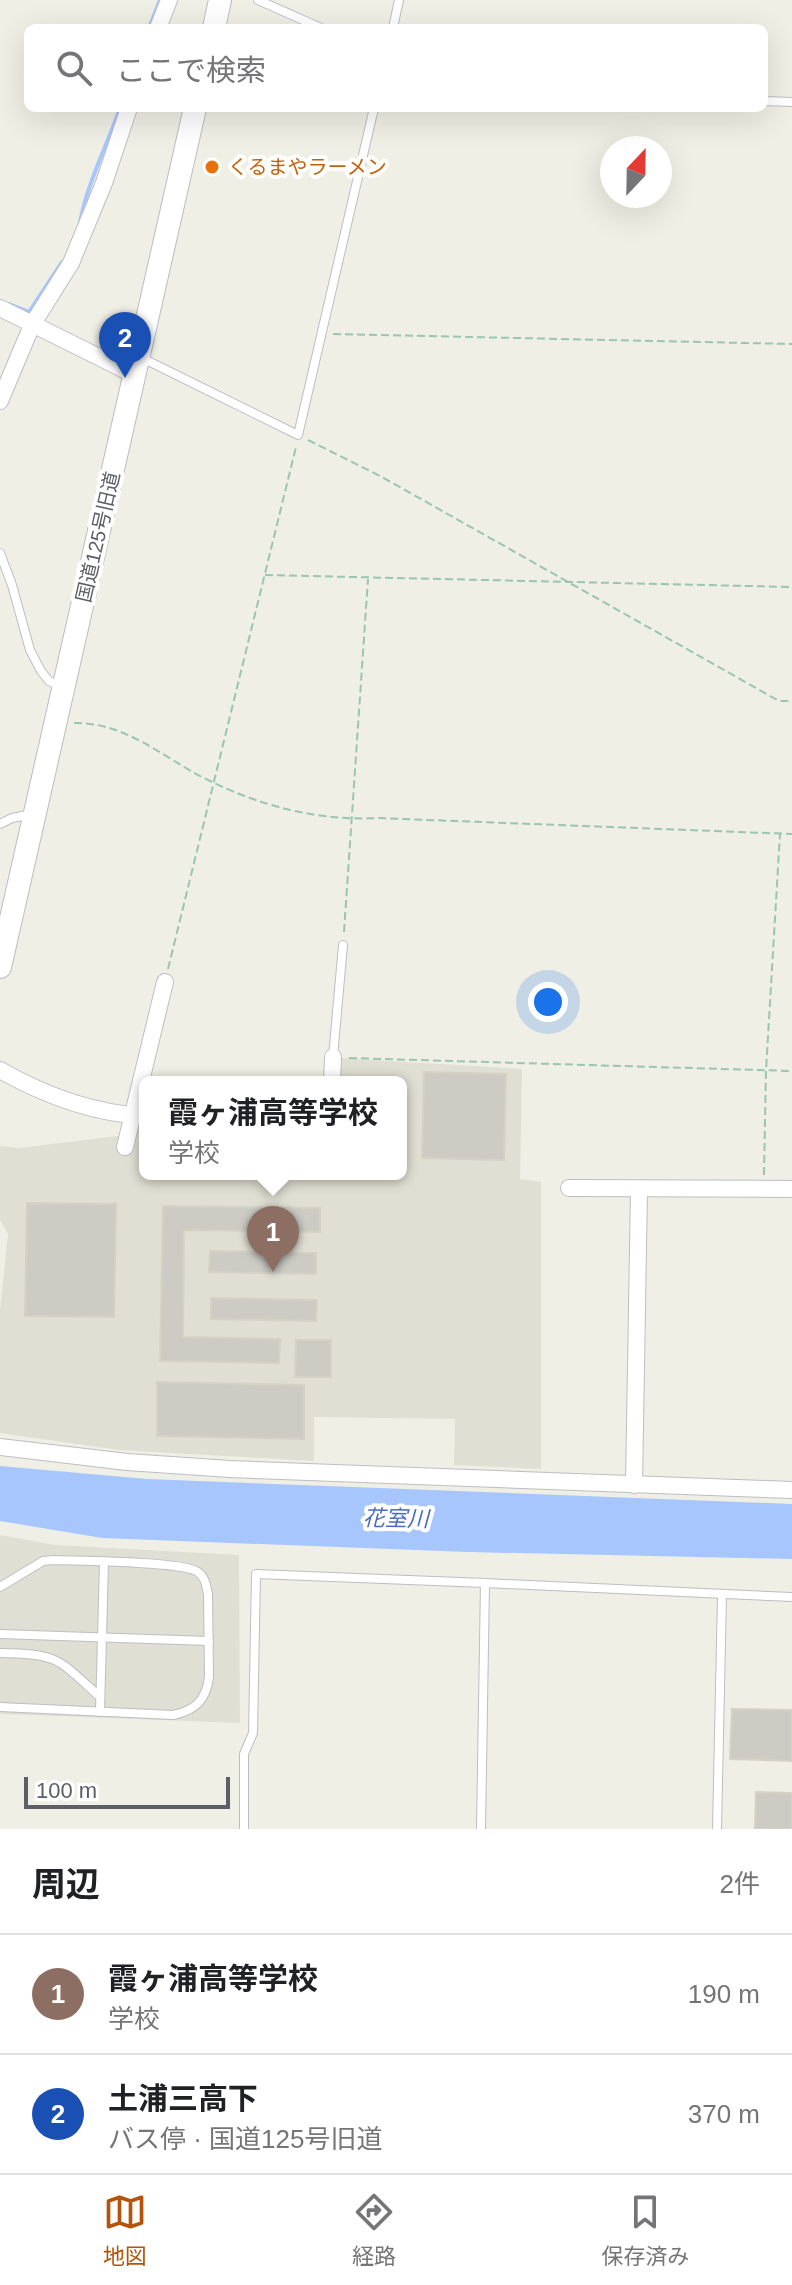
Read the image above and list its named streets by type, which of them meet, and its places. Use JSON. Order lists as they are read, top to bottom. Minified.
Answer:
{"streets":{"street":["国道125号旧道"]},"water":["花室川"],"places":["くるまやラーメン"],"scale_bar":"100 m","north":"top","page":{"search":"ここで検索","pins":["2","1"],"popup":["霞ヶ浦高等学校","学校"],"scale":"100 m","heading":["周辺","2件"],"list":[{"mark":"1","name":"霞ヶ浦高等学校","note":"学校","value":"190 m"},{"mark":"2","name":"土浦三高下","note":"バス停 · 国道125号旧道","value":"370 m"}],"nav":["地図","経路","保存済み"]}}
